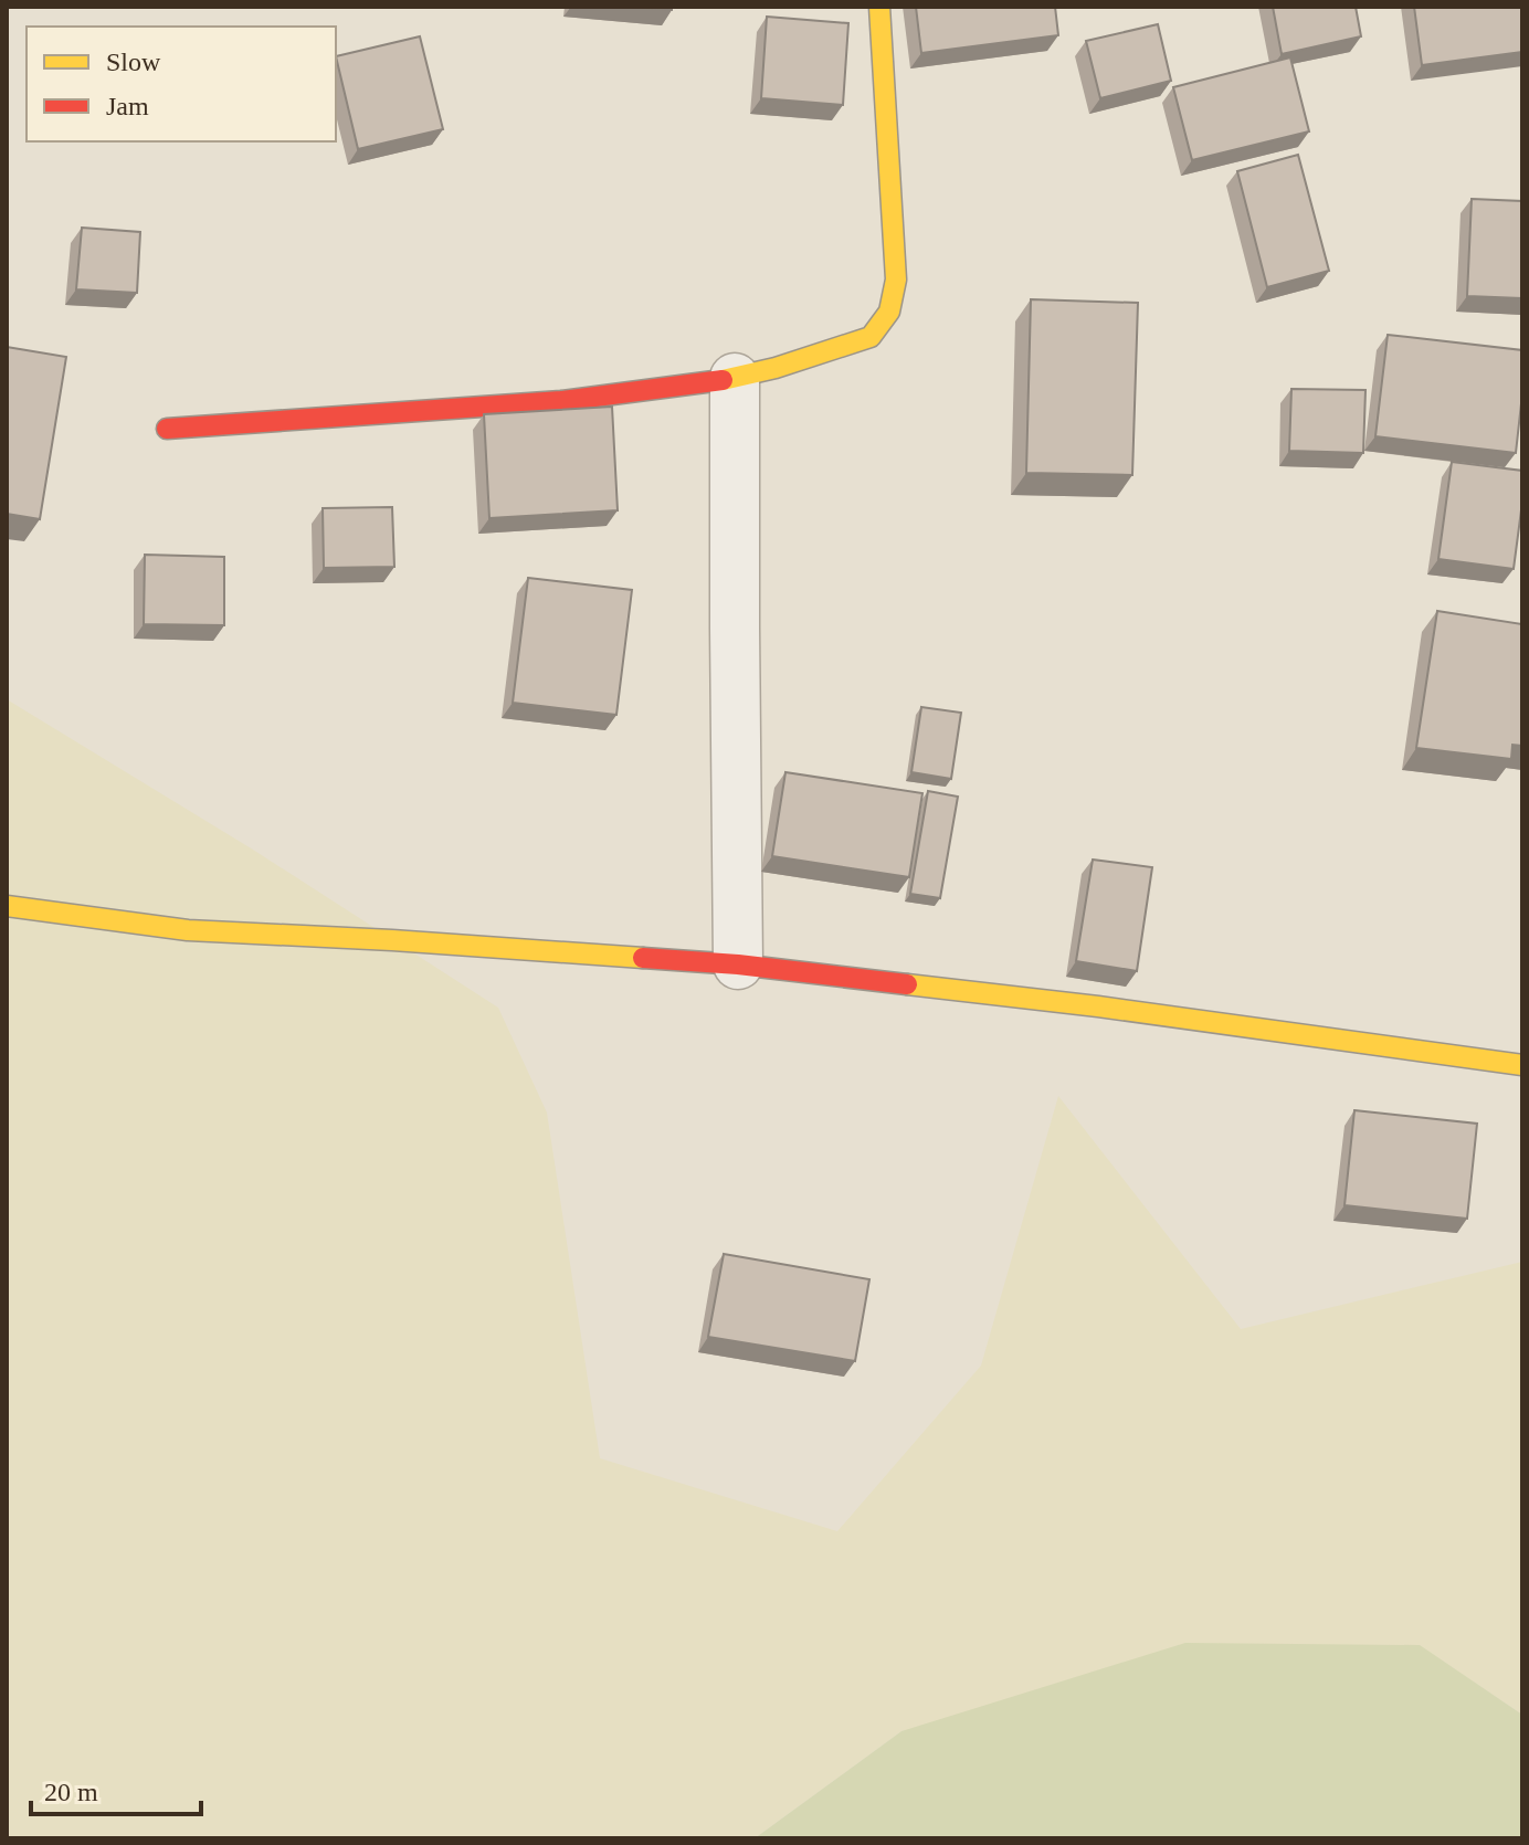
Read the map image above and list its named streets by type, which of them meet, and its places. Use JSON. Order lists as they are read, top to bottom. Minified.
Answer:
{"legend":["Slow","Jam"],"scale_bar":"20 m"}
